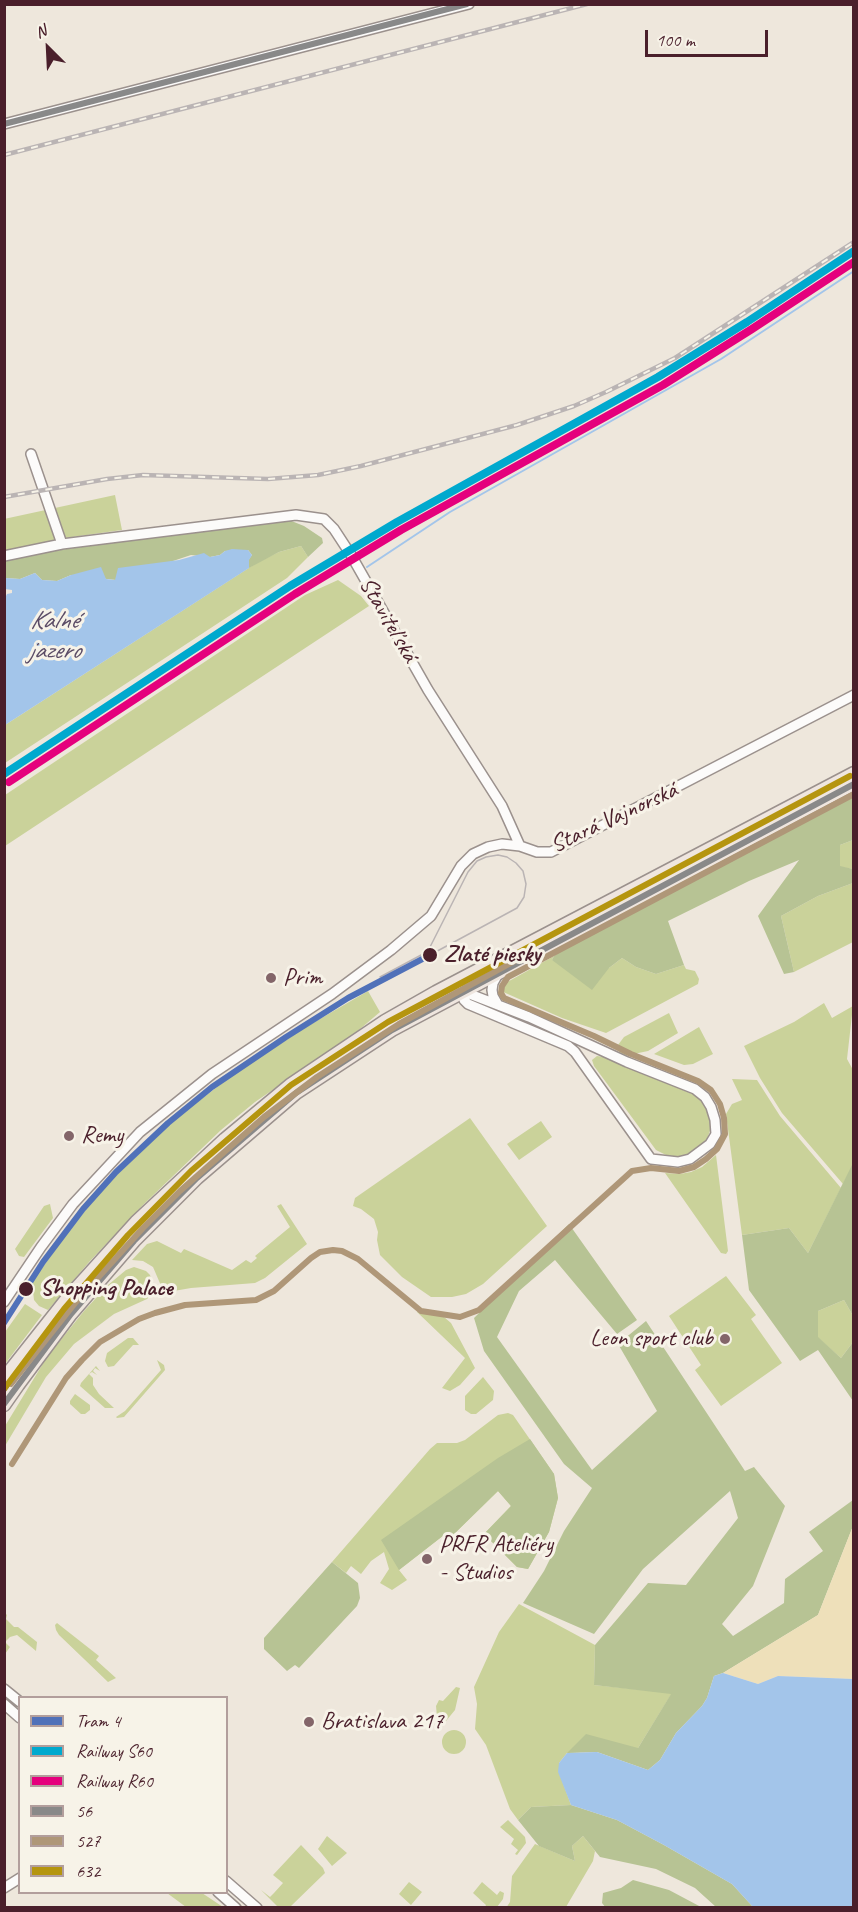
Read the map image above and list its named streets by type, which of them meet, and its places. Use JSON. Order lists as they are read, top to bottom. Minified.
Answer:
{"streets":{"street":["Staviteľská","Stará Vajnorská"]},"crossings":[["Staviteľská","Stará Vajnorská"]],"water":["Kalné jazero"],"places":["Zlaté piesky","Prim","Remy","Shopping Palace","Leon sport club","PRFR Ateliéry - Studios","Bratislava 217"],"lines":["transit line 56","rail line S60","rail line R60","transit line 632","transit line 527","tram line 4"],"legend":["Tram 4","Railway S60","Railway R60","56","527","632"],"scale_bar":"100 m","north":"top left"}
